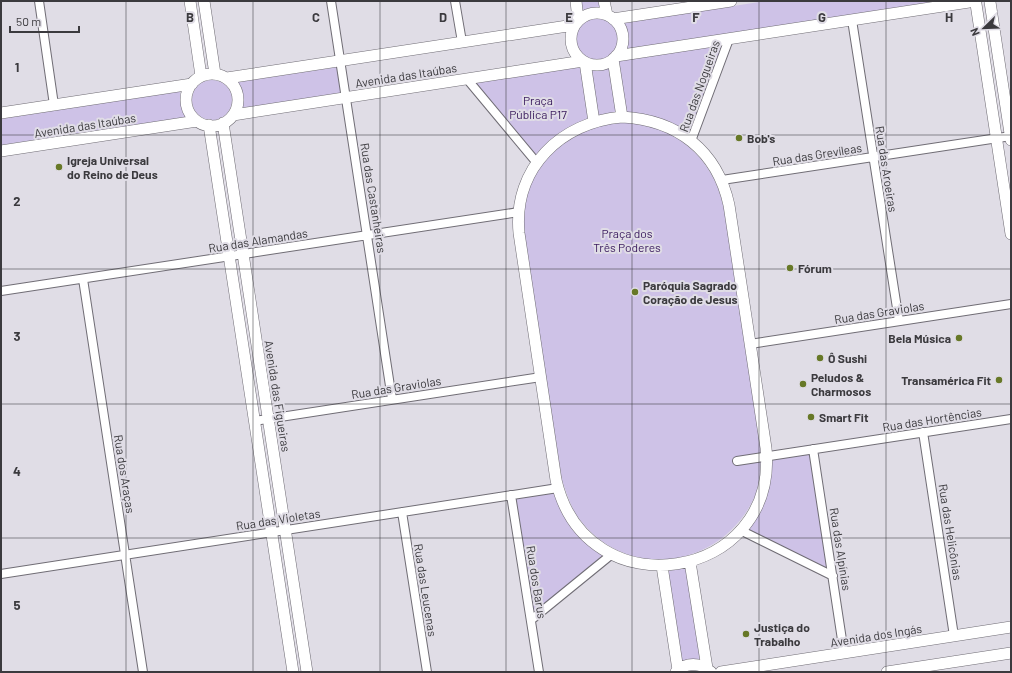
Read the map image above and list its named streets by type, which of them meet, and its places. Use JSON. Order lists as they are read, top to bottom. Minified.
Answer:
{"streets":{"street":["Avenida das Itaúbas","Rua das Nogueiras","Rua das Grevíleas","Rua das Aroeiras","Rua das Castanheiras","Rua das Alamandas","Rua das Graviolas","Avenida das Figueiras","Rua das Hortências","Rua dos Araças","Rua das Violetas","Rua das Helicônias","Rua das Alpínias","Rua dos Barus","Rua das Leucenas","Avenida dos Ingás"]},"crossings":[["Avenida das Itaúbas","Rua das Castanheiras"],["Avenida das Itaúbas","Avenida das Figueiras"],["Rua das Grevíleas","Rua das Aroeiras"],["Rua das Aroeiras","Rua das Graviolas"],["Rua das Castanheiras","Rua das Alamandas"],["Rua das Castanheiras","Rua das Graviolas"],["Rua das Alamandas","Avenida das Figueiras"],["Rua das Alamandas","Rua dos Araças"],["Rua das Graviolas","Avenida das Figueiras"],["Avenida das Figueiras","Rua das Violetas"],["Rua das Hortências","Rua das Helicônias"],["Rua das Hortências","Rua das Alpínias"],["Rua dos Araças","Rua das Violetas"],["Rua das Violetas","Rua dos Barus"],["Rua das Violetas","Rua das Leucenas"],["Rua das Helicônias","Avenida dos Ingás"],["Rua das Alpínias","Avenida dos Ingás"]],"parks":["Praça Pública P17","Praça dos Três Poderes"],"places":["Bob's","Igreja Universal do Reino de Deus","Fórum","Paróquia Sagrado Coração de Jesus","Bela Música","Ô Sushi","Transamérica Fit","Peludos & Charmosos","Smart Fit","Justiça do Trabalho"],"scale_bar":"50 m","north":"bottom left","grid":{"columns":["B","C","D","E","F","G","H"],"rows":["1","2","3","4","5"]}}
